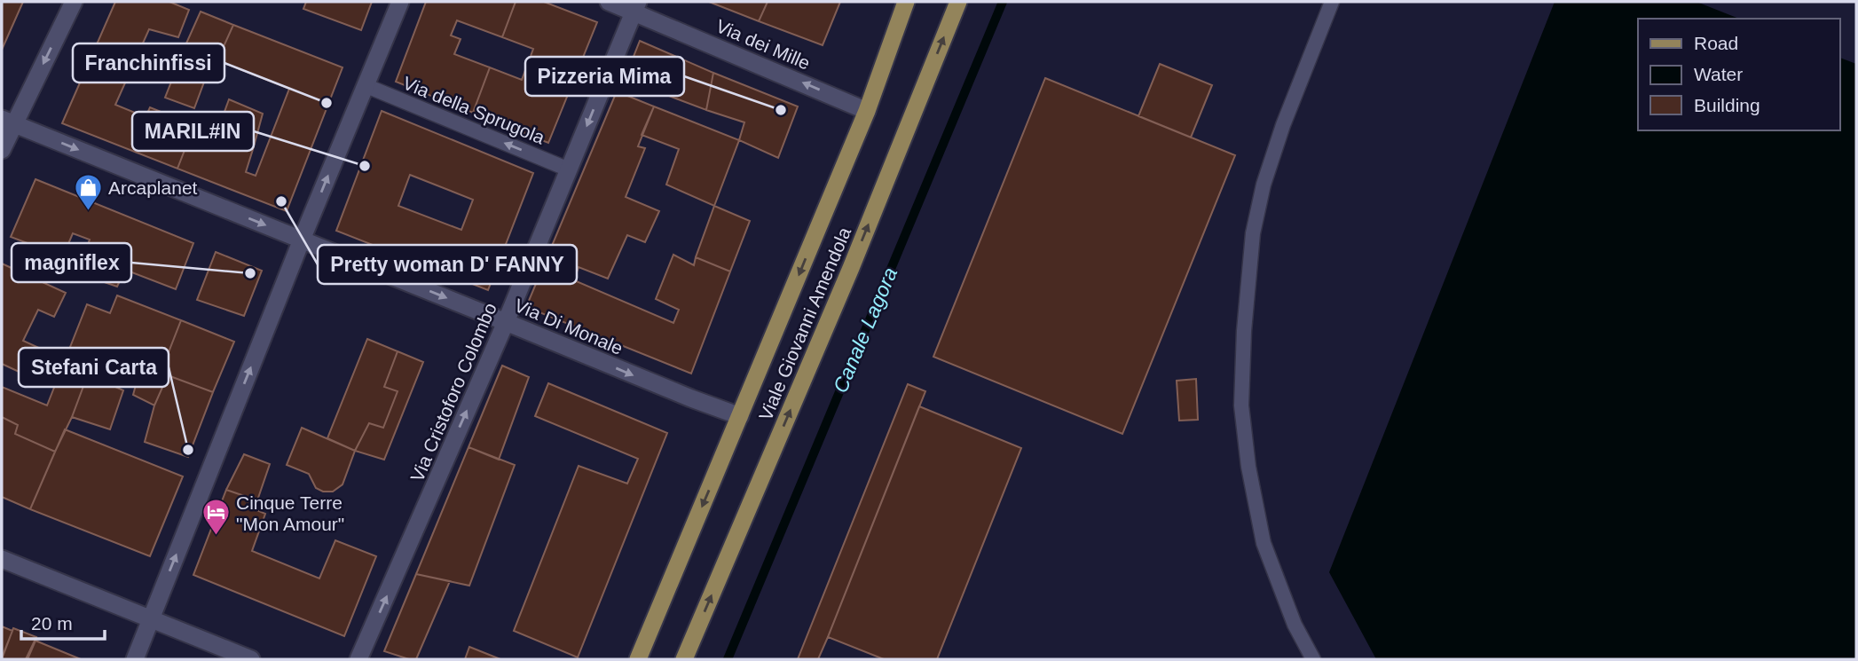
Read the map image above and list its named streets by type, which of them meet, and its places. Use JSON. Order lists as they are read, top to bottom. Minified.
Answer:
{"streets":{"main road":["Viale Giovanni Amendola"],"street":["Via dei Mille","Via Di Monale","Via Cristoforo Colombo"],"lane":["Via della Sprugola"]},"crossings":[["Via dei Mille","Viale Giovanni Amendola"],["Via dei Mille","Via Cristoforo Colombo"],["Via della Sprugola","Via Cristoforo Colombo"],["Viale Giovanni Amendola","Via Di Monale"],["Via Di Monale","Via Cristoforo Colombo"]],"one_way":["Via dei Mille","Via della Sprugola","Via Di Monale"],"water":["Canale Lagora"],"places":{"other":["Franchinfissi","Pizzeria Mima","MARIL#IN","Pretty woman D' FANNY","magniflex","Stefani Carta"],"shop":["Arcaplanet"],"hotel":["Cinque Terre \"Mon Amour\""]},"legend":["Road","Water","Building"],"scale_bar":"20 m"}
